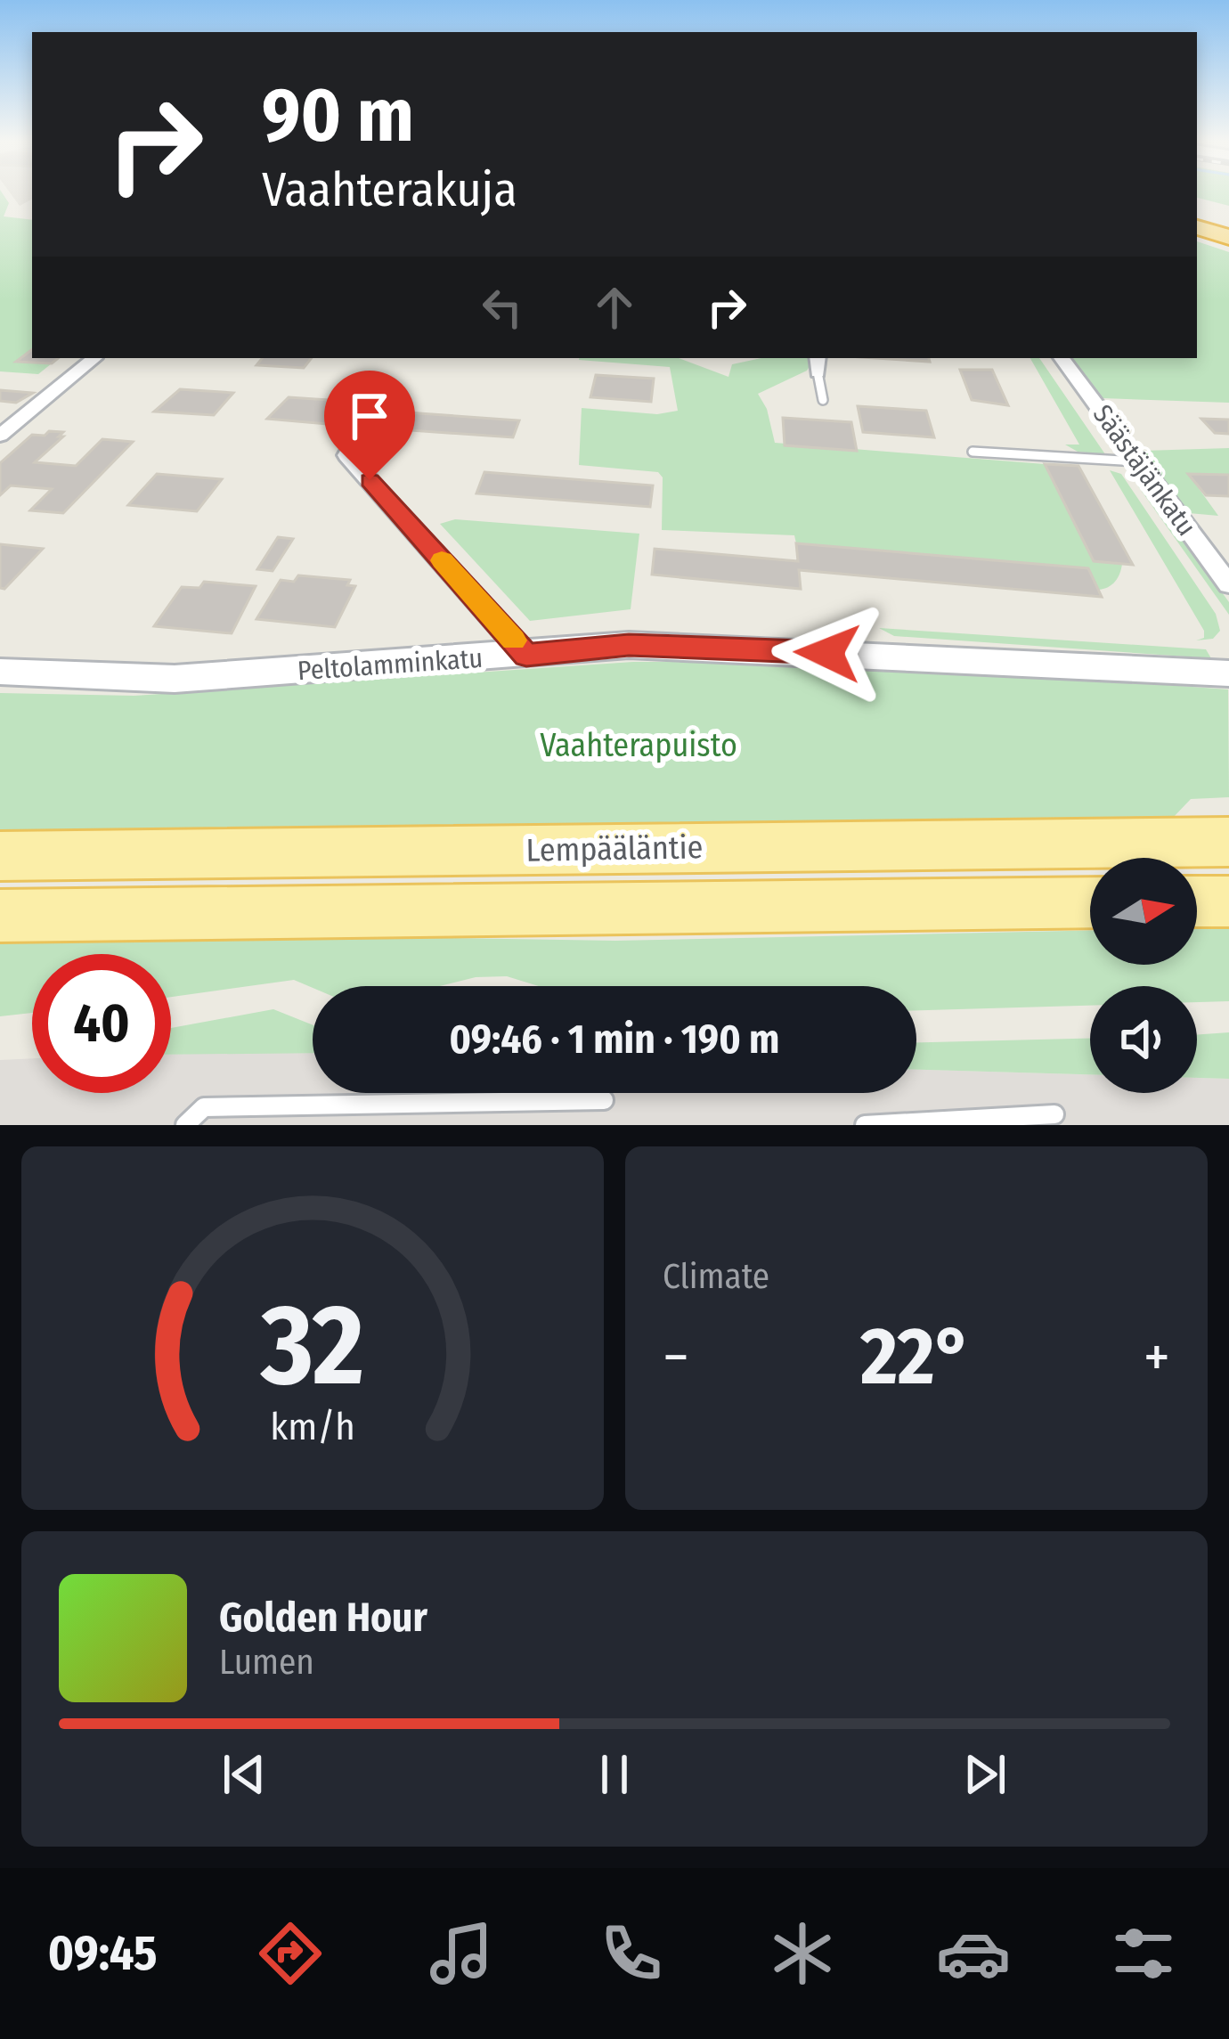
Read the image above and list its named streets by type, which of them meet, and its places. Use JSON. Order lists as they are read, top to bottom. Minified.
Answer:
{"streets":{"main road":["Lempääläntie"],"street":["Säästäjänkatu","Peltolamminkatu"]},"parks":["Vaahterapuisto"],"north":"right","page":{"turn":["90 m","Vaahterakuja"],"limit":"40","trip":"09:46 · 1 min · 190 m","tile":"Climate","heat":["−","22°","+"],"song":["Golden Hour","Lumen"],"tabs":"09:45","gauge":["32","km/h"]}}
